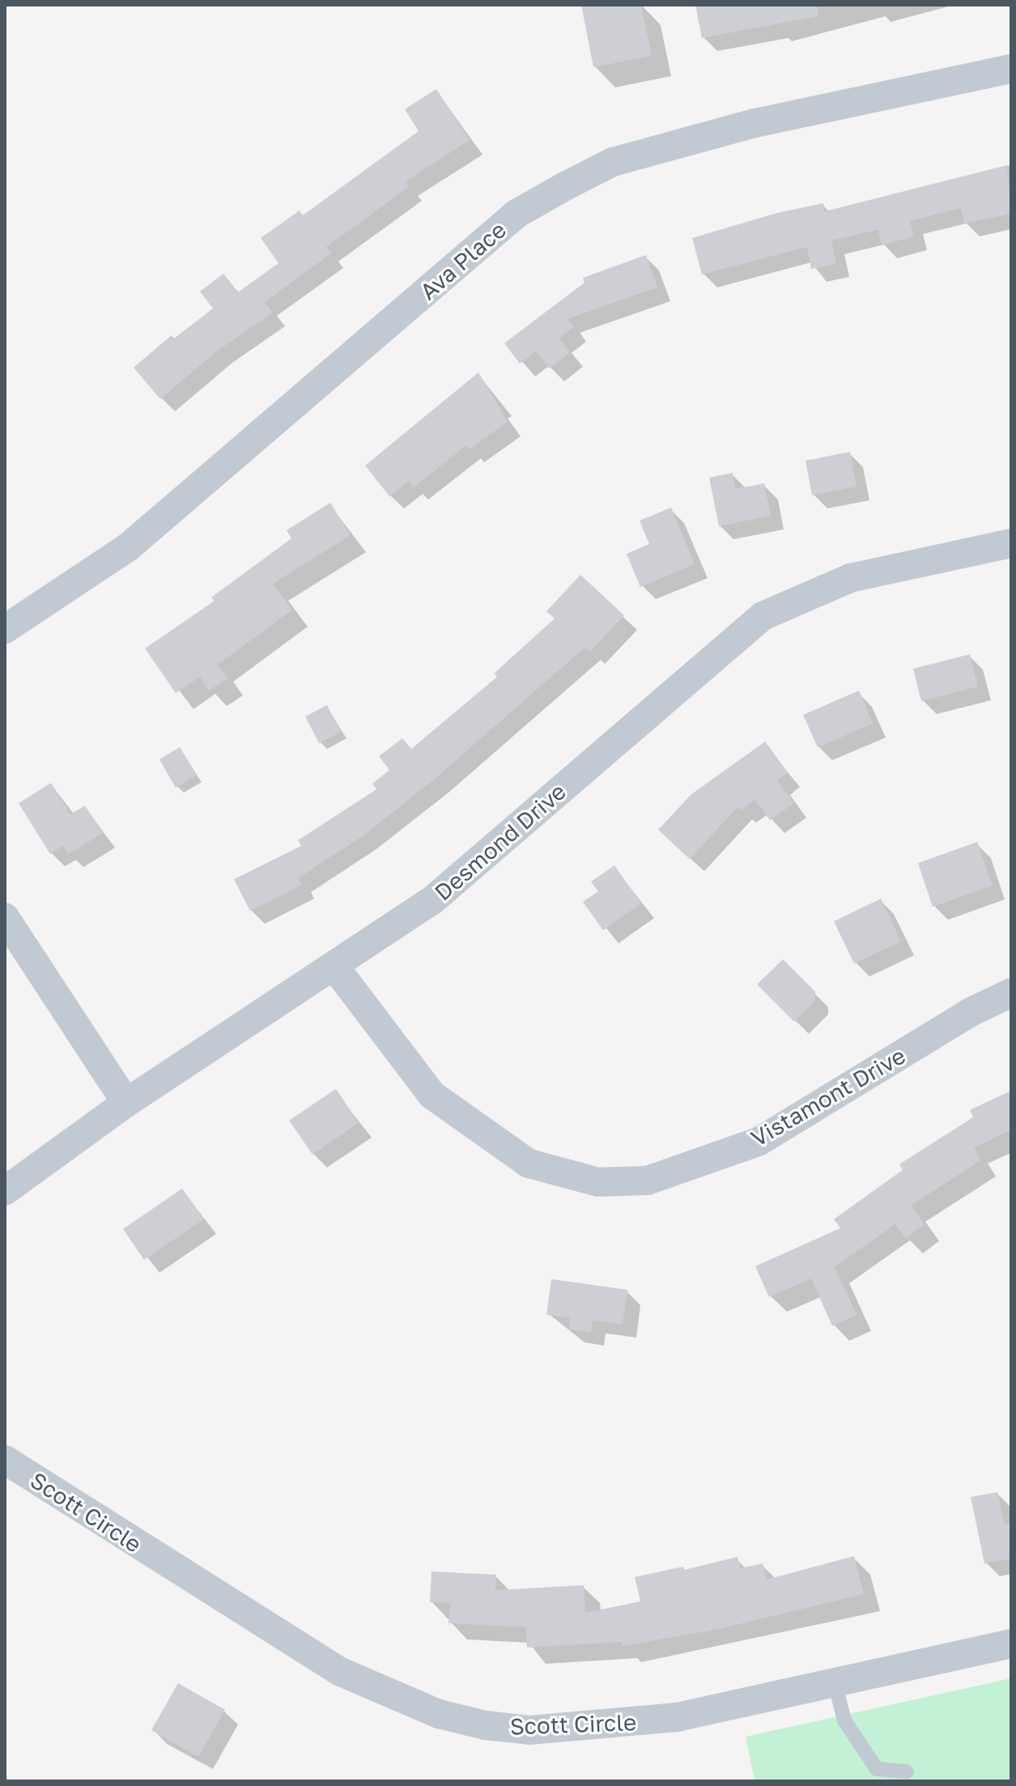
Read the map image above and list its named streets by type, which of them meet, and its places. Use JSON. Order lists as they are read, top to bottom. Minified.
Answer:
{"streets":{"street":["Ava Place","Desmond Drive","Vistamont Drive","Scott Circle"]},"crossings":[["Desmond Drive","Vistamont Drive"]]}
